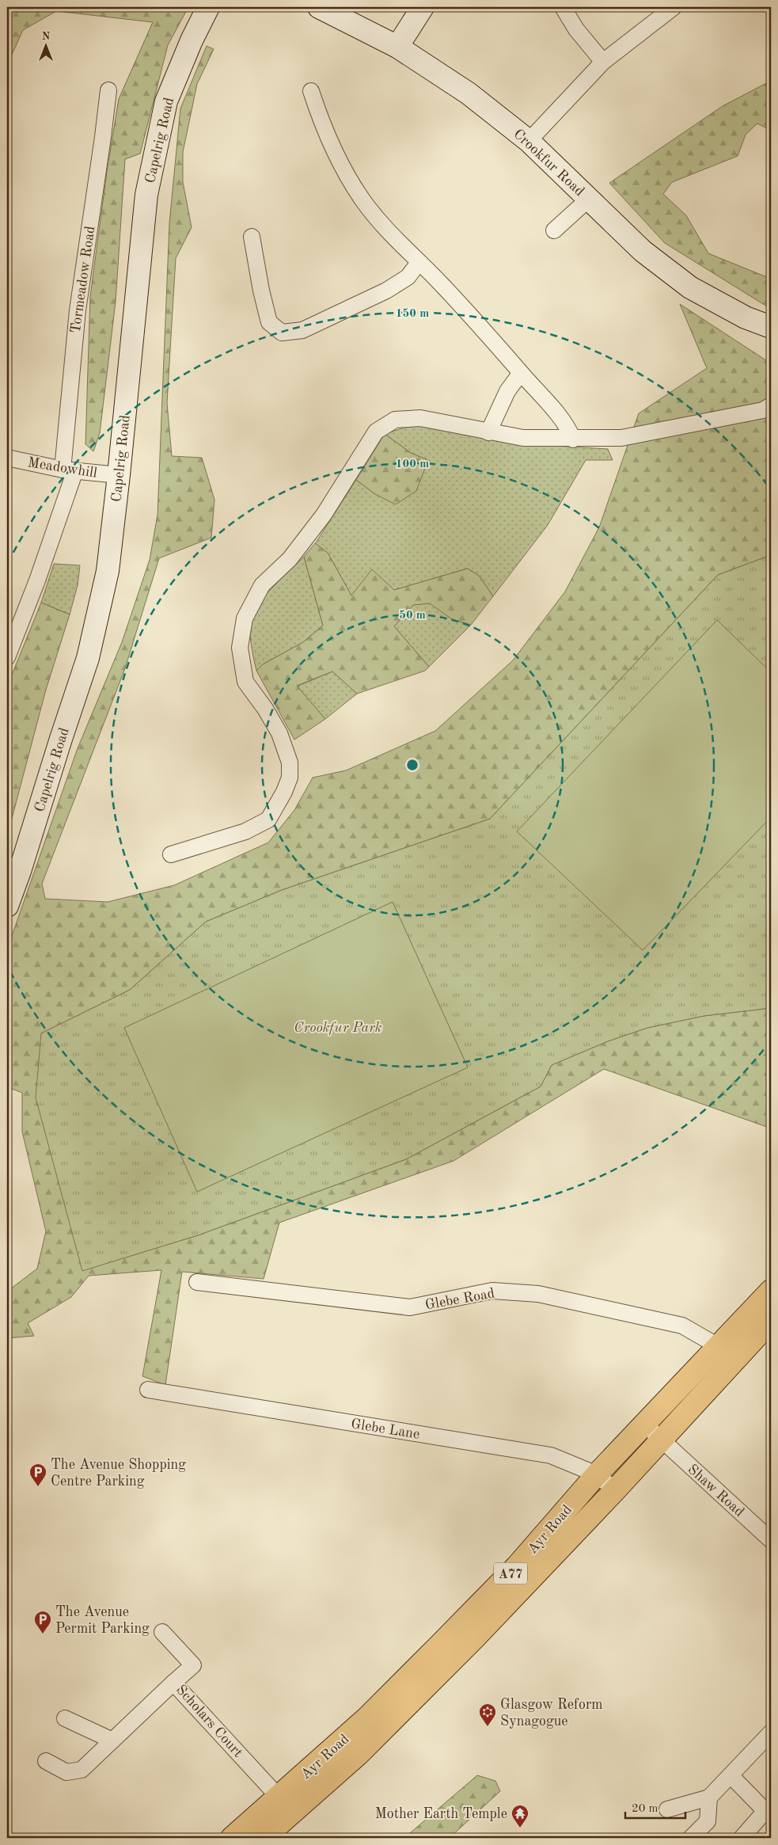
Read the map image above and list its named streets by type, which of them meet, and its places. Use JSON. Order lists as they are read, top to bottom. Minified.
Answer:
{"streets":{"main road":["Ayr Road","A77"],"street":["Capelrig Road","Crookfur Road","Tormeadow Road","Meadowhill","Glebe Road","Glebe Lane","Shaw Road","Scholars Court"]},"crossings":[["Capelrig Road","Meadowhill"],["Tormeadow Road","Meadowhill"],["Glebe Road","Ayr Road"],["Glebe Lane","Ayr Road"],["Shaw Road","Ayr Road"],["Ayr Road","Scholars Court"]],"parks":["Crookfur Park"],"places":{"parking":["The Avenue Shopping Centre Parking","The Avenue Permit Parking"],"synagogue":["Glasgow Reform Synagogue"],"temple":["Mother Earth Temple"]},"scale_bar":"20 m","north":"top","rings":["150 m","100 m","50 m"]}
